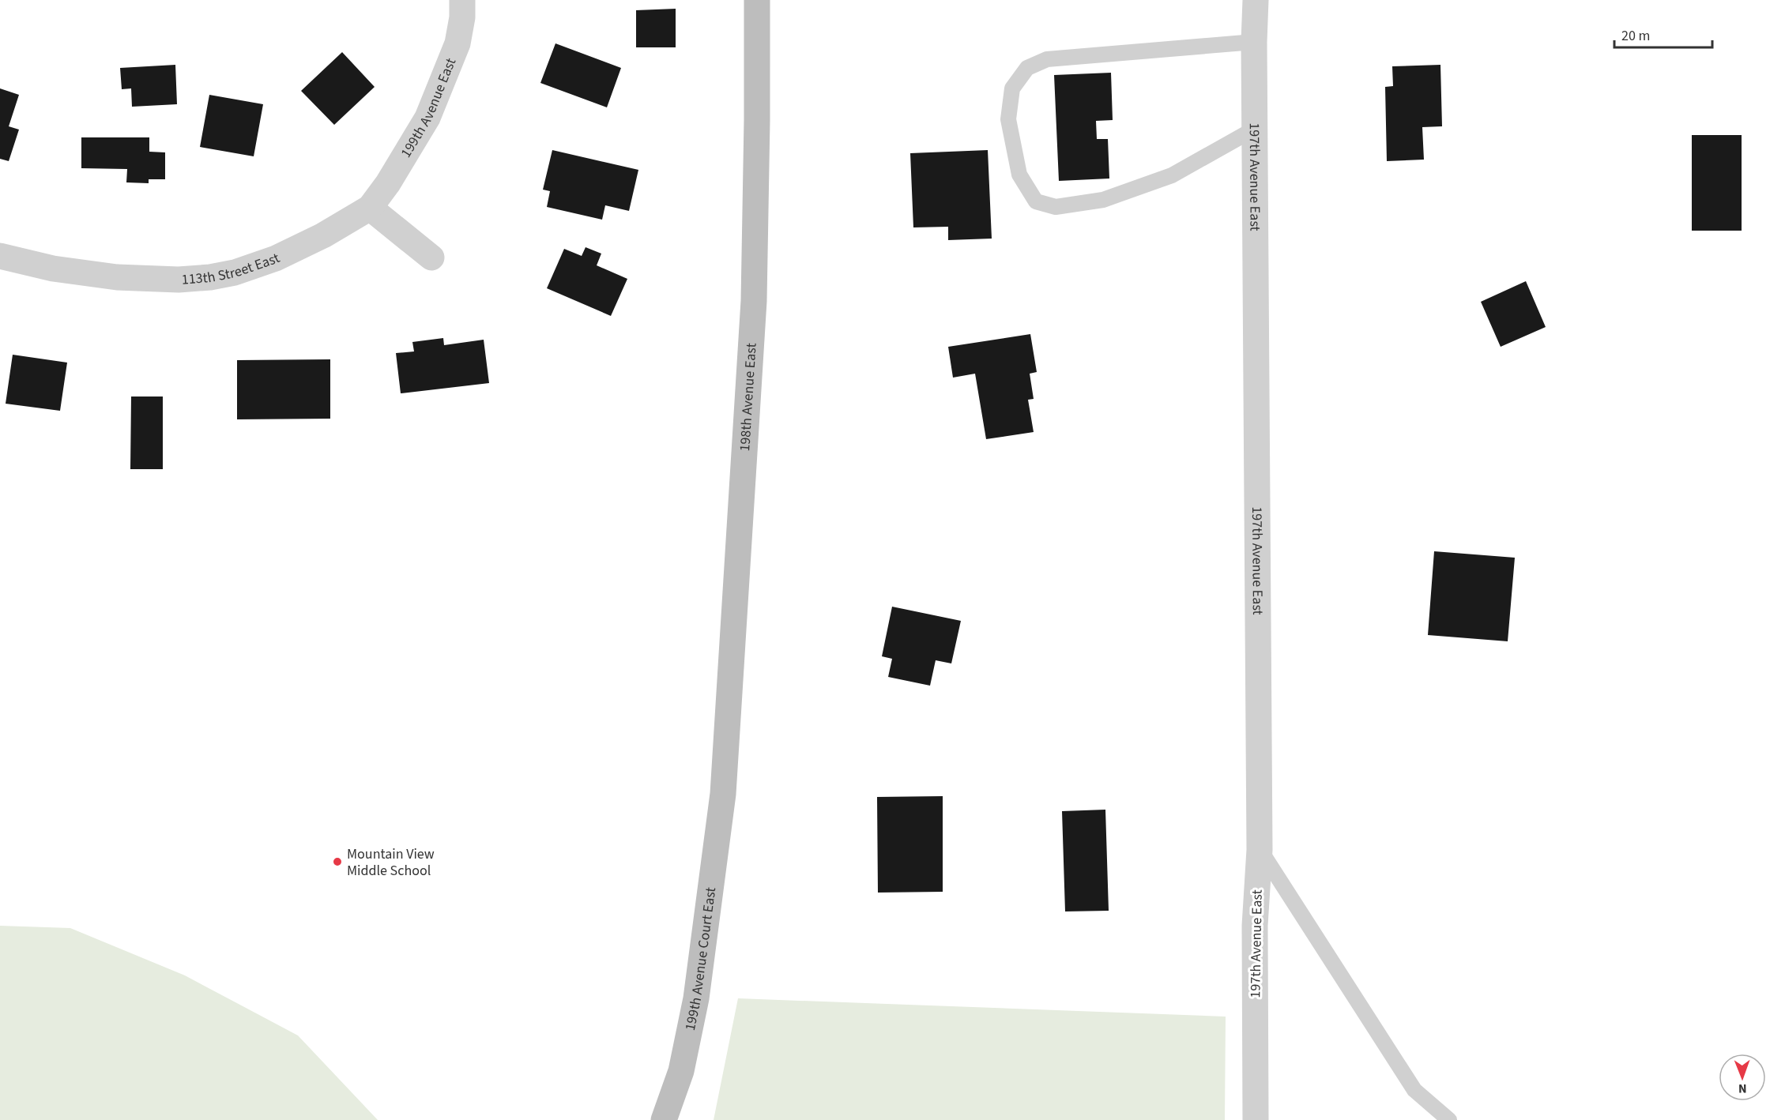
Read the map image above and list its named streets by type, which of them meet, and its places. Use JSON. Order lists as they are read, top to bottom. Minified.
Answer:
{"streets":{"main road":["198th Avenue East","199th Avenue Court East"],"street":["199th Avenue East","197th Avenue East","113th Street East"]},"crossings":[["199th Avenue East","113th Street East"],["198th Avenue East","199th Avenue Court East"]],"places":["Mountain View Middle School"],"scale_bar":"20 m","north":"bottom"}
